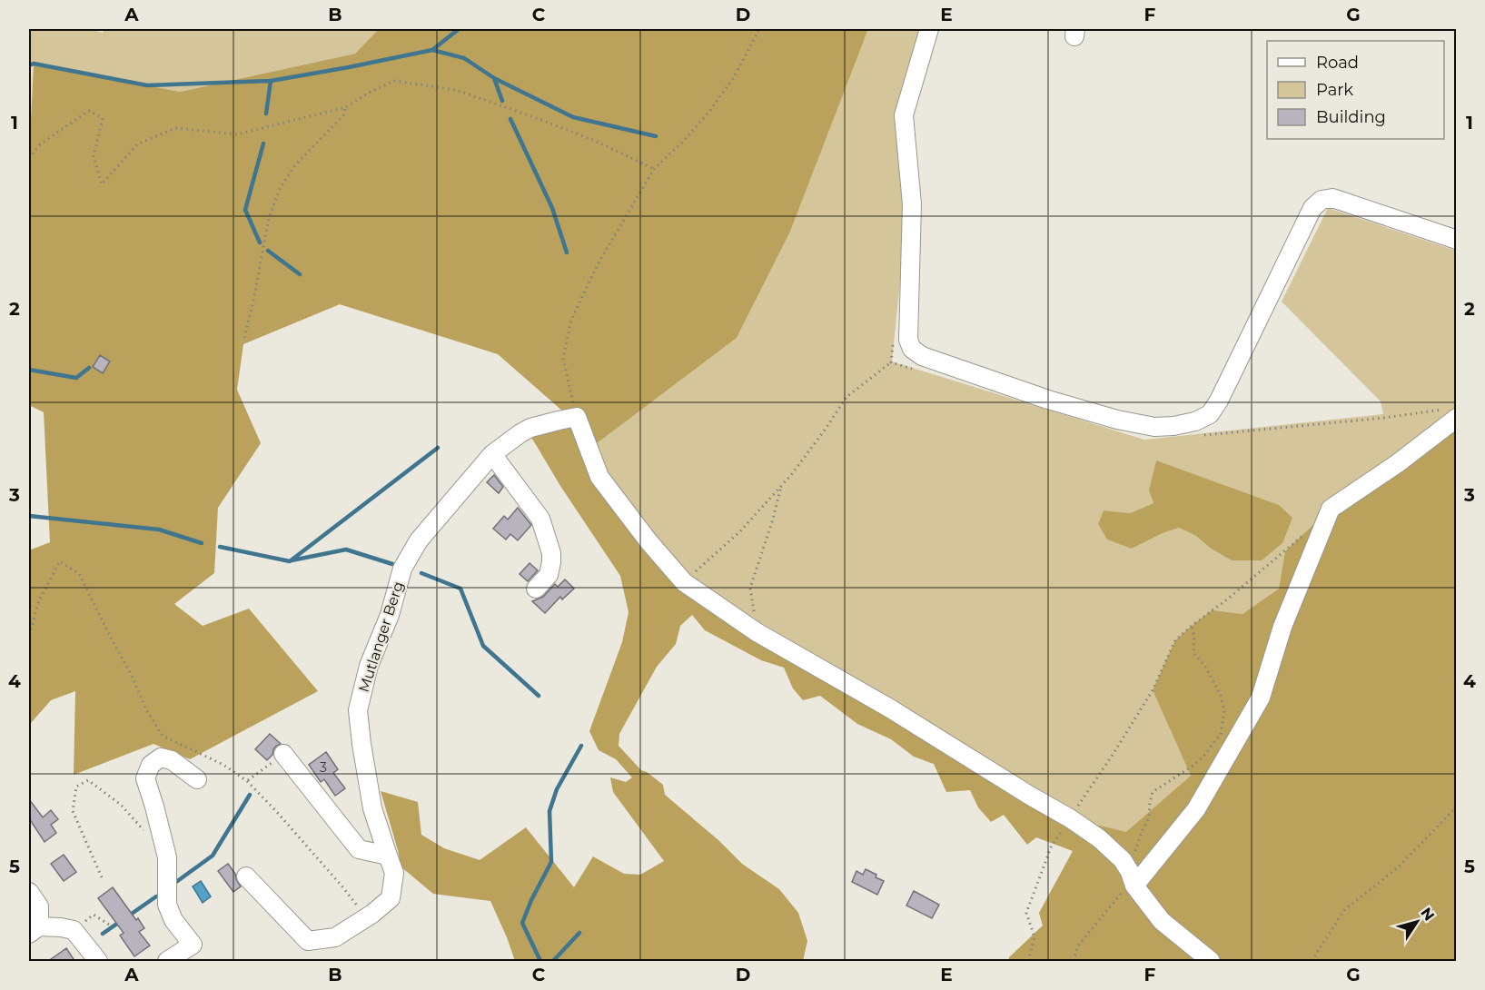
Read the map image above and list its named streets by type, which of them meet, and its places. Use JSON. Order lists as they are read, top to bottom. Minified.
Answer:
{"streets":{"street":["Mutlanger Berg"]},"house_numbers":["3"],"legend":["Road","Park","Building"],"north":"top right","grid":{"columns":["A","B","C","D","E","F","G"],"rows":["1","2","3","4","5"]}}
